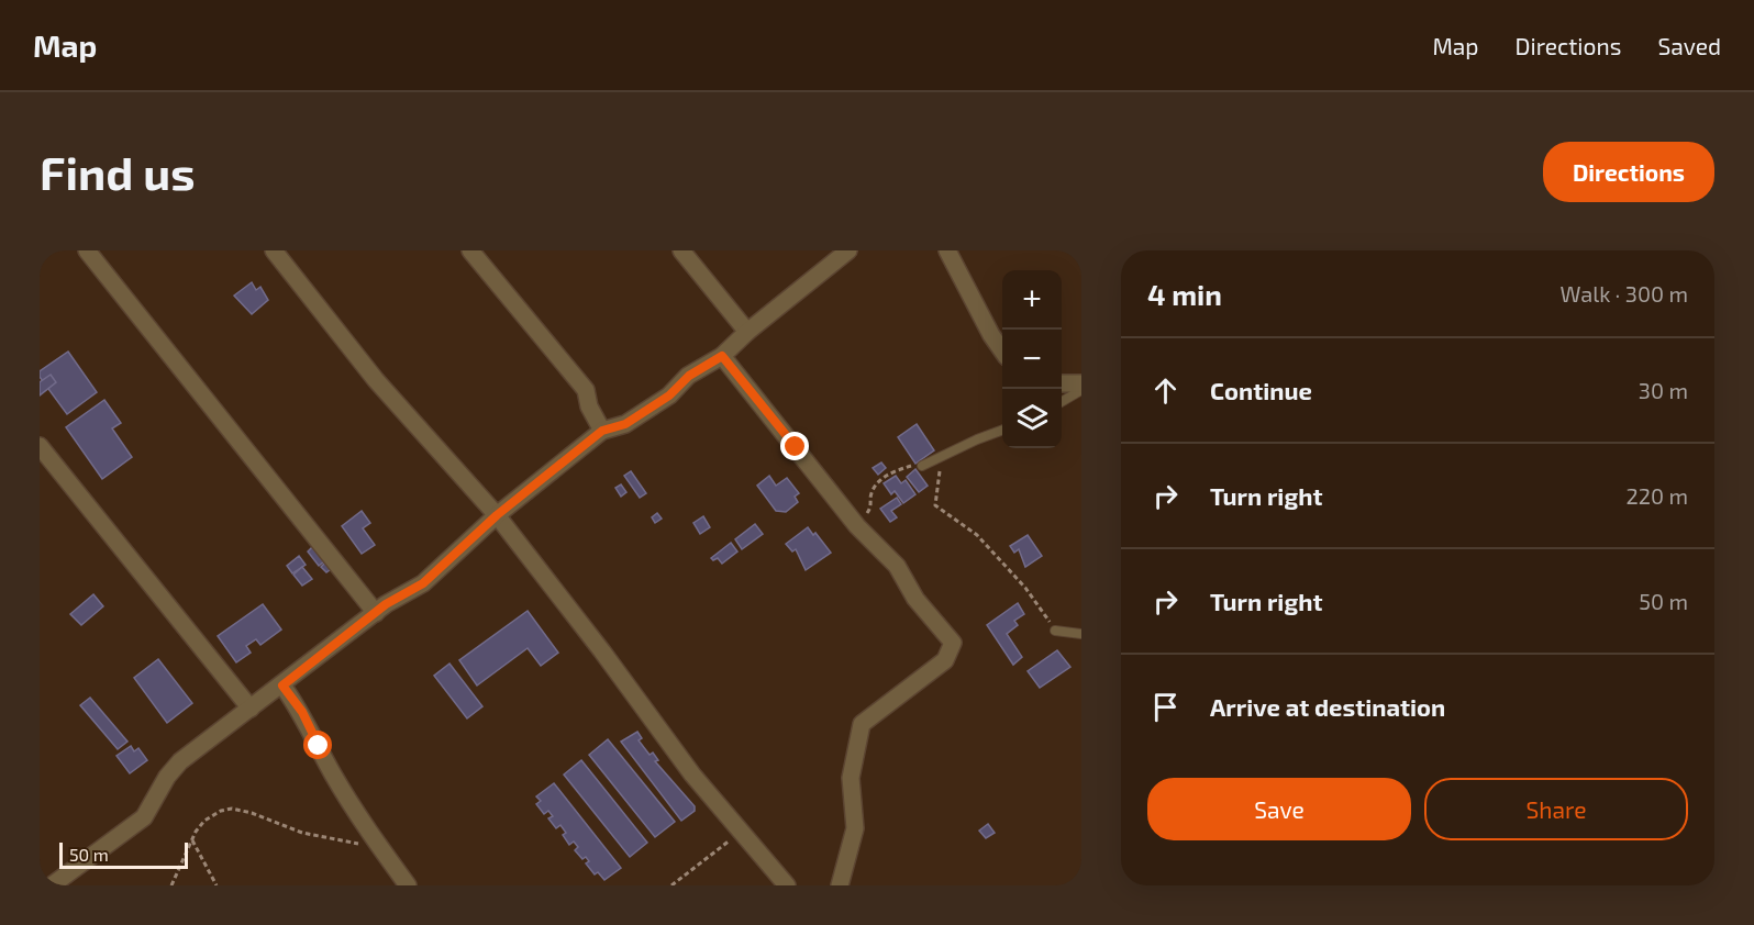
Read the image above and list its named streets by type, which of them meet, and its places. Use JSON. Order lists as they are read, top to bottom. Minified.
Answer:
{"scale_bar":"50 m","page":{"header":"Map","nav":["Map","Directions","Saved"],"buttons":["Directions",["Save","Share"]],"title":"Find us","heading":["4 min","Walk · 300 m"],"map_buttons":["+","−"],"list":[["Continue","30 m"],["Turn right","220 m"],["Turn right","50 m"],"Arrive at destination"],"scale":"50 m"}}
